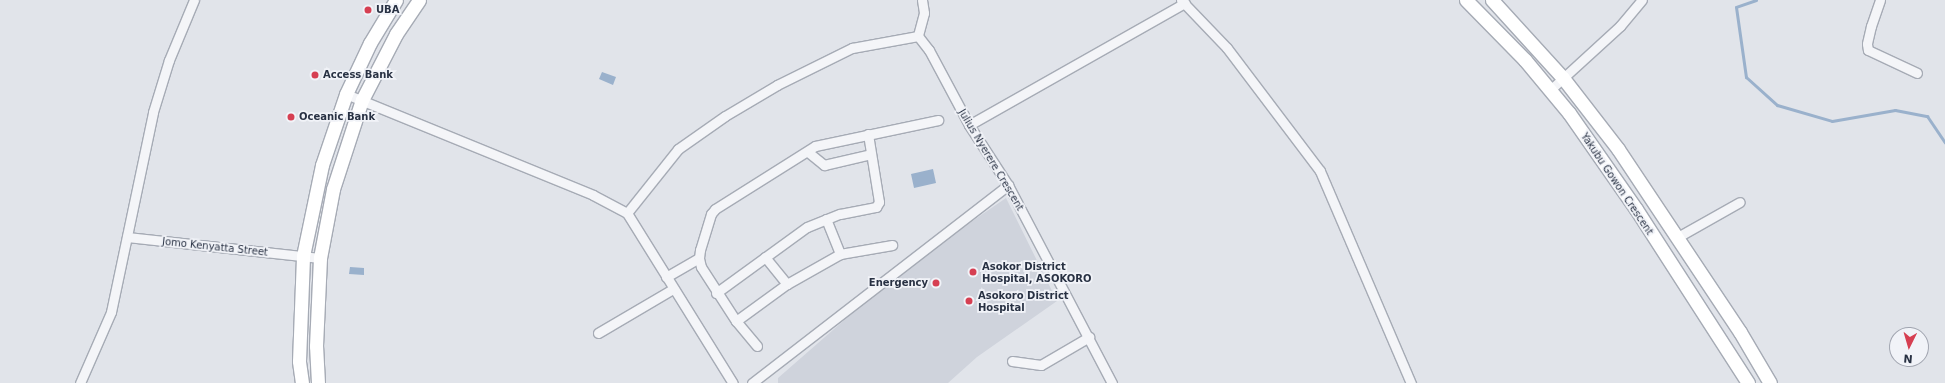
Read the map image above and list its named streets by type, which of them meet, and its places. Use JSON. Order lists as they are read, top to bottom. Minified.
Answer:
{"streets":{"main road":["Yakubu Gowon Crescent"],"street":["Julius Nyerere Crescent","Jomo Kenyatta Street"]},"places":["UBA","Access Bank","Oceanic Bank","Asokor District Hospital, ASOKORO","Energency","Asokoro District Hospital"],"north":"bottom"}
